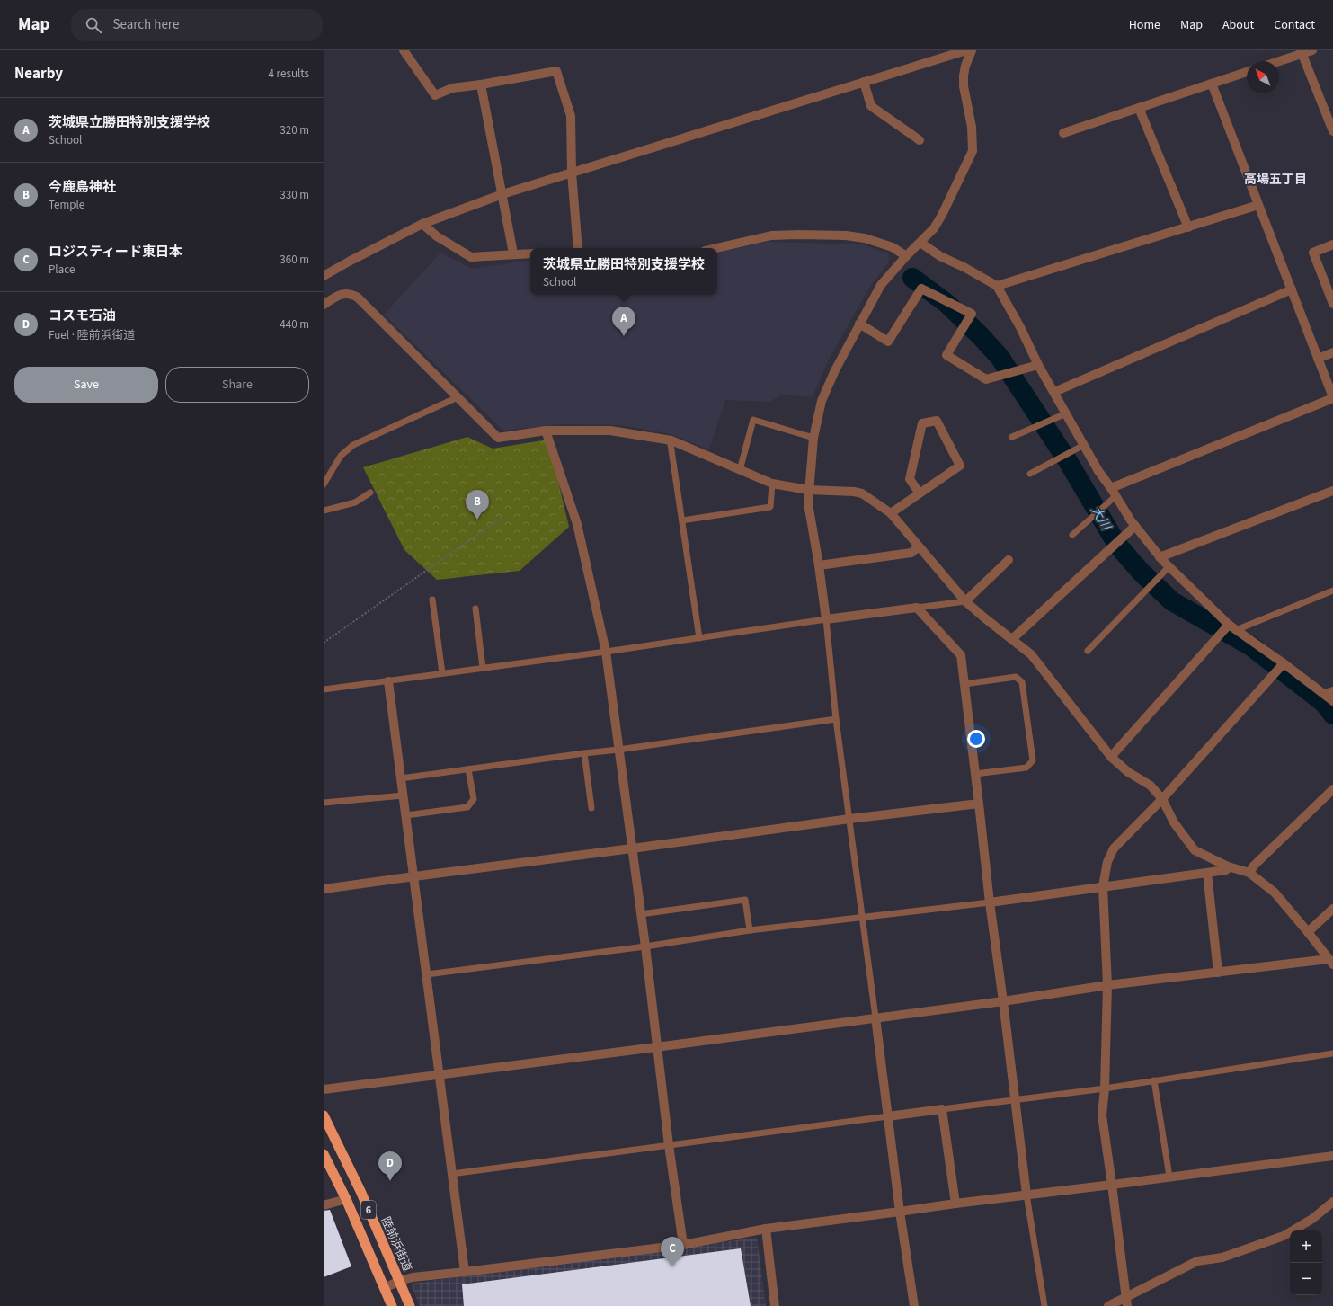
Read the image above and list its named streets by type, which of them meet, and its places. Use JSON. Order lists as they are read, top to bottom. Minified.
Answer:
{"streets":{"highway":["6","陸前浜街道"]},"districts":["高場五丁目"],"water":["大川"],"north":"top left","page":{"header":"Map","search":"Search here","nav":["Home","Map","About","Contact"],"heading":["Nearby","4 results"],"list":[{"mark":"A","name":"茨城県立勝田特別支援学校","note":"School","value":"320 m"},{"mark":"B","name":"今鹿島神社","note":"Temple","value":"330 m"},{"mark":"C","name":"ロジスティード東日本","note":"Place","value":"360 m"},{"mark":"D","name":"コスモ石油","note":"Fuel · 陸前浜街道","value":"440 m"}],"popup":["茨城県立勝田特別支援学校","School"],"pins":["A","B","D","C"],"buttons":["Save","Share"],"map_buttons":["+","−"]}}
